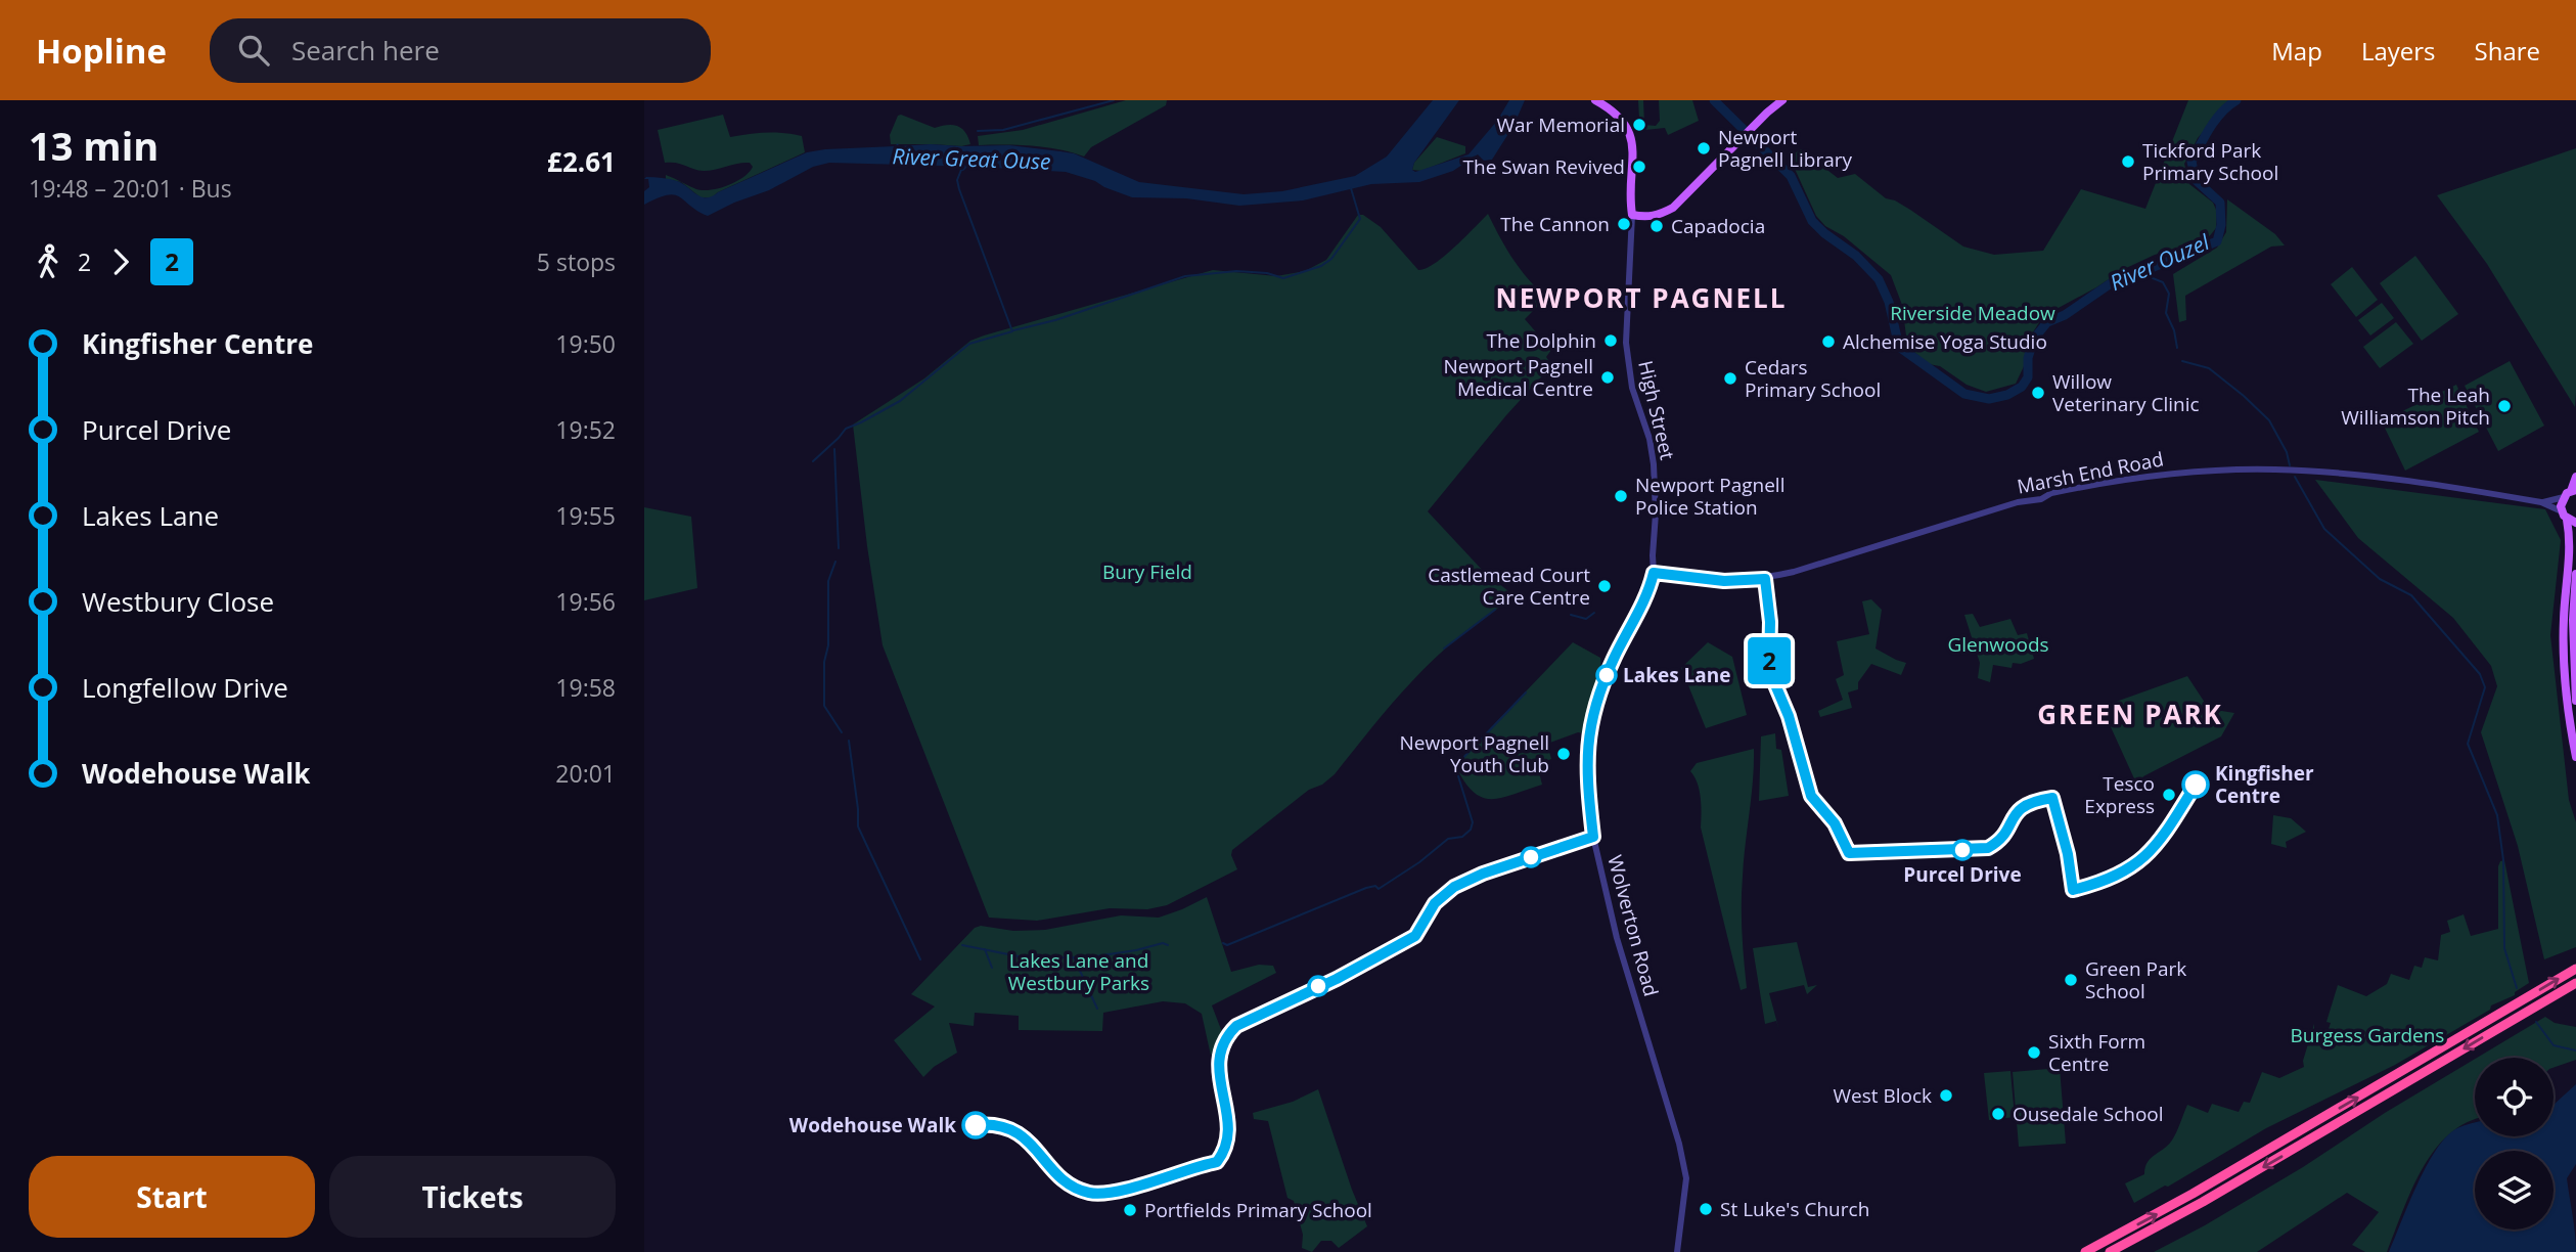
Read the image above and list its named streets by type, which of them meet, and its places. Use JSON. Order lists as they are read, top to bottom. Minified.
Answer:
{"streets":{"main road":["High Street"],"street":["Marsh End Road","Wolverton Road"]},"crossings":[["High Street","Marsh End Road"],["High Street","Wolverton Road"],["Marsh End Road","Wolverton Road"]],"districts":["NEWPORT PAGNELL","GREEN PARK"],"water":["River Great Ouse","River Ouzel"],"parks":["Riverside Meadow","Bury Field","Glenwoods","Lakes Lane and Westbury Parks","Burgess Gardens"],"places":["War Memorial","Newport Pagnell Library","Tickford Park Primary School","The Swan Revived","The Cannon","Capadocia","The Dolphin","Alchemise Yoga Studio","Newport Pagnell Medical Centre","Cedars Primary School","Willow Veterinary Clinic","The Leah Williamson Pitch","Newport Pagnell Police Station","Castlemead Court Care Centre","Lakes Lane","Newport Pagnell Youth Club","Kingfisher Centre","Tesco Express","Purcel Drive","Green Park School","Sixth Form Centre","West Block","Ousedale School","Wodehouse Walk","St Luke's Church","Portfields Primary School"],"lines":["bus line 2"],"page":{"header":"Hopline","search":"Search here","nav":["Map","Layers","Share"],"heading":["13 min","19:48 – 20:01 · Bus","£2.61"],"on_map":"2","legs":["2","2","5 stops"],"list":[{"name":"Kingfisher Centre","value":"19:50"},{"name":"Purcel Drive","value":"19:52"},{"name":"Lakes Lane","value":"19:55"},{"name":"Westbury Close","value":"19:56"},{"name":"Longfellow Drive","value":"19:58"},{"name":"Wodehouse Walk","value":"20:01"}],"buttons":["Start","Tickets"]}}
